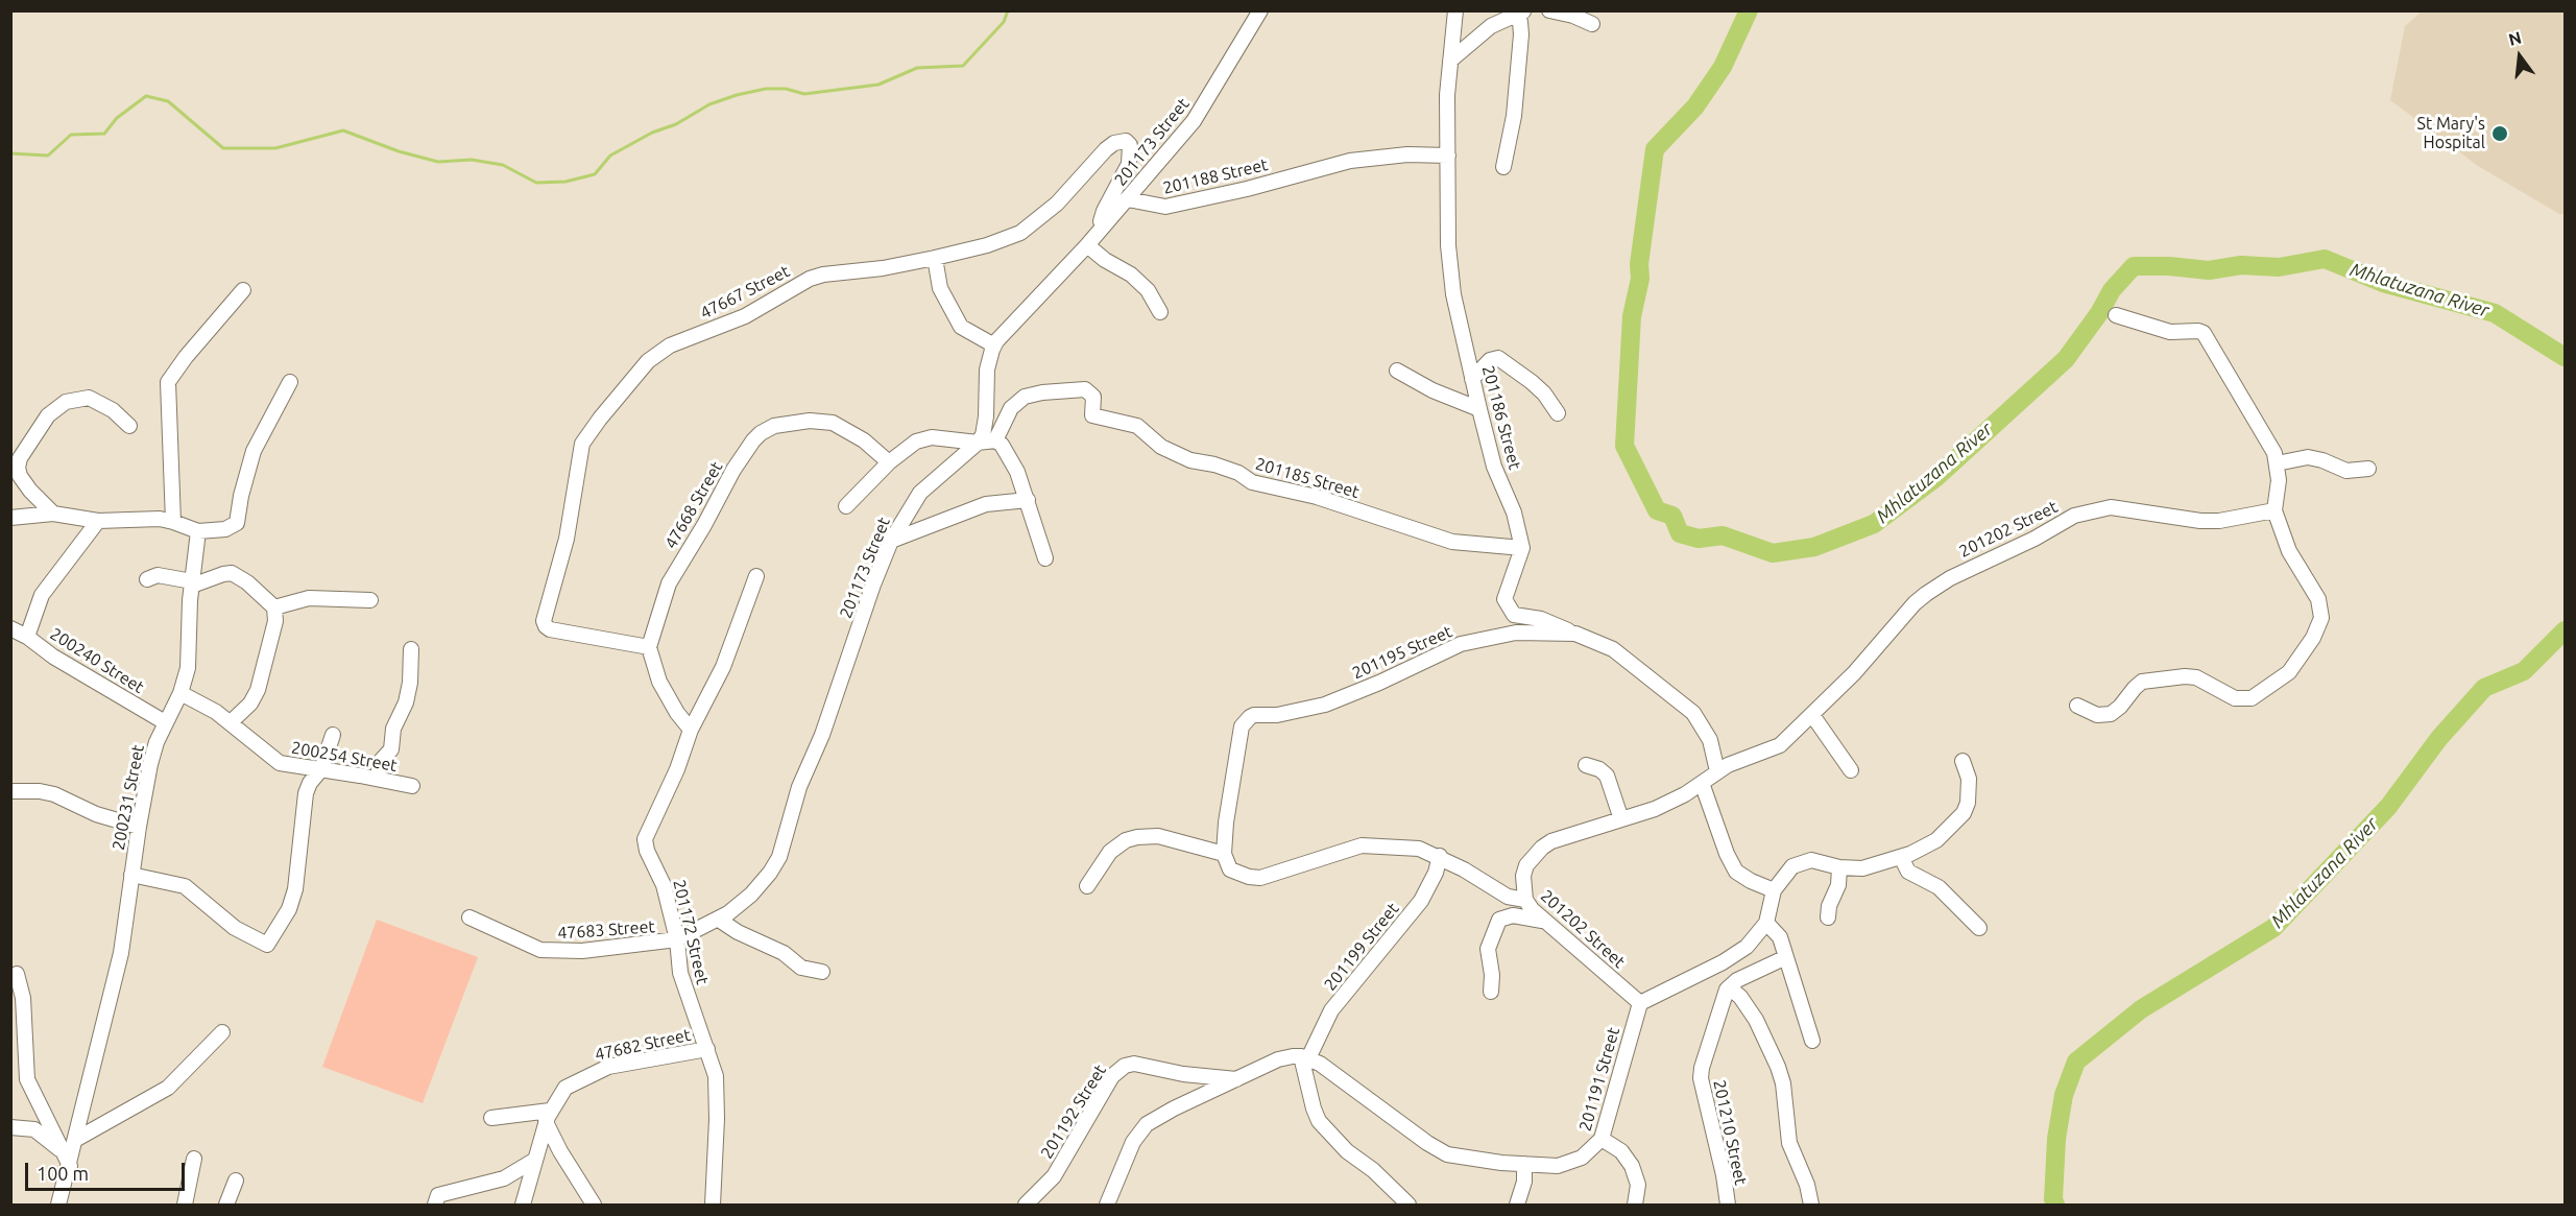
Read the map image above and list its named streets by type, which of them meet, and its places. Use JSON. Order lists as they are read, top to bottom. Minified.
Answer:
{"streets":{"street":["201173 Street","201188 Street","47667 Street","201186 Street","201185 Street","47668 Street","201202 Street","201195 Street","200240 Street","200254 Street","200231 Street","47683 Street","201172 Street","201199 Street","47682 Street","201191 Street","201192 Street","201210 Street"]},"crossings":[["201173 Street","201188 Street"],["201173 Street","47667 Street"],["201173 Street","47683 Street"],["201173 Street","201172 Street"],["201188 Street","201186 Street"],["47667 Street","47668 Street"],["201186 Street","201185 Street"],["201202 Street","201195 Street"],["201202 Street","201191 Street"],["200240 Street","200231 Street"],["200254 Street","200231 Street"],["47683 Street","201172 Street"],["201172 Street","47682 Street"],["201199 Street","201191 Street"]],"water":["Mhlatuzana River"],"places":["St Mary's Hospital"],"scale_bar":"100 m","north":"top"}
